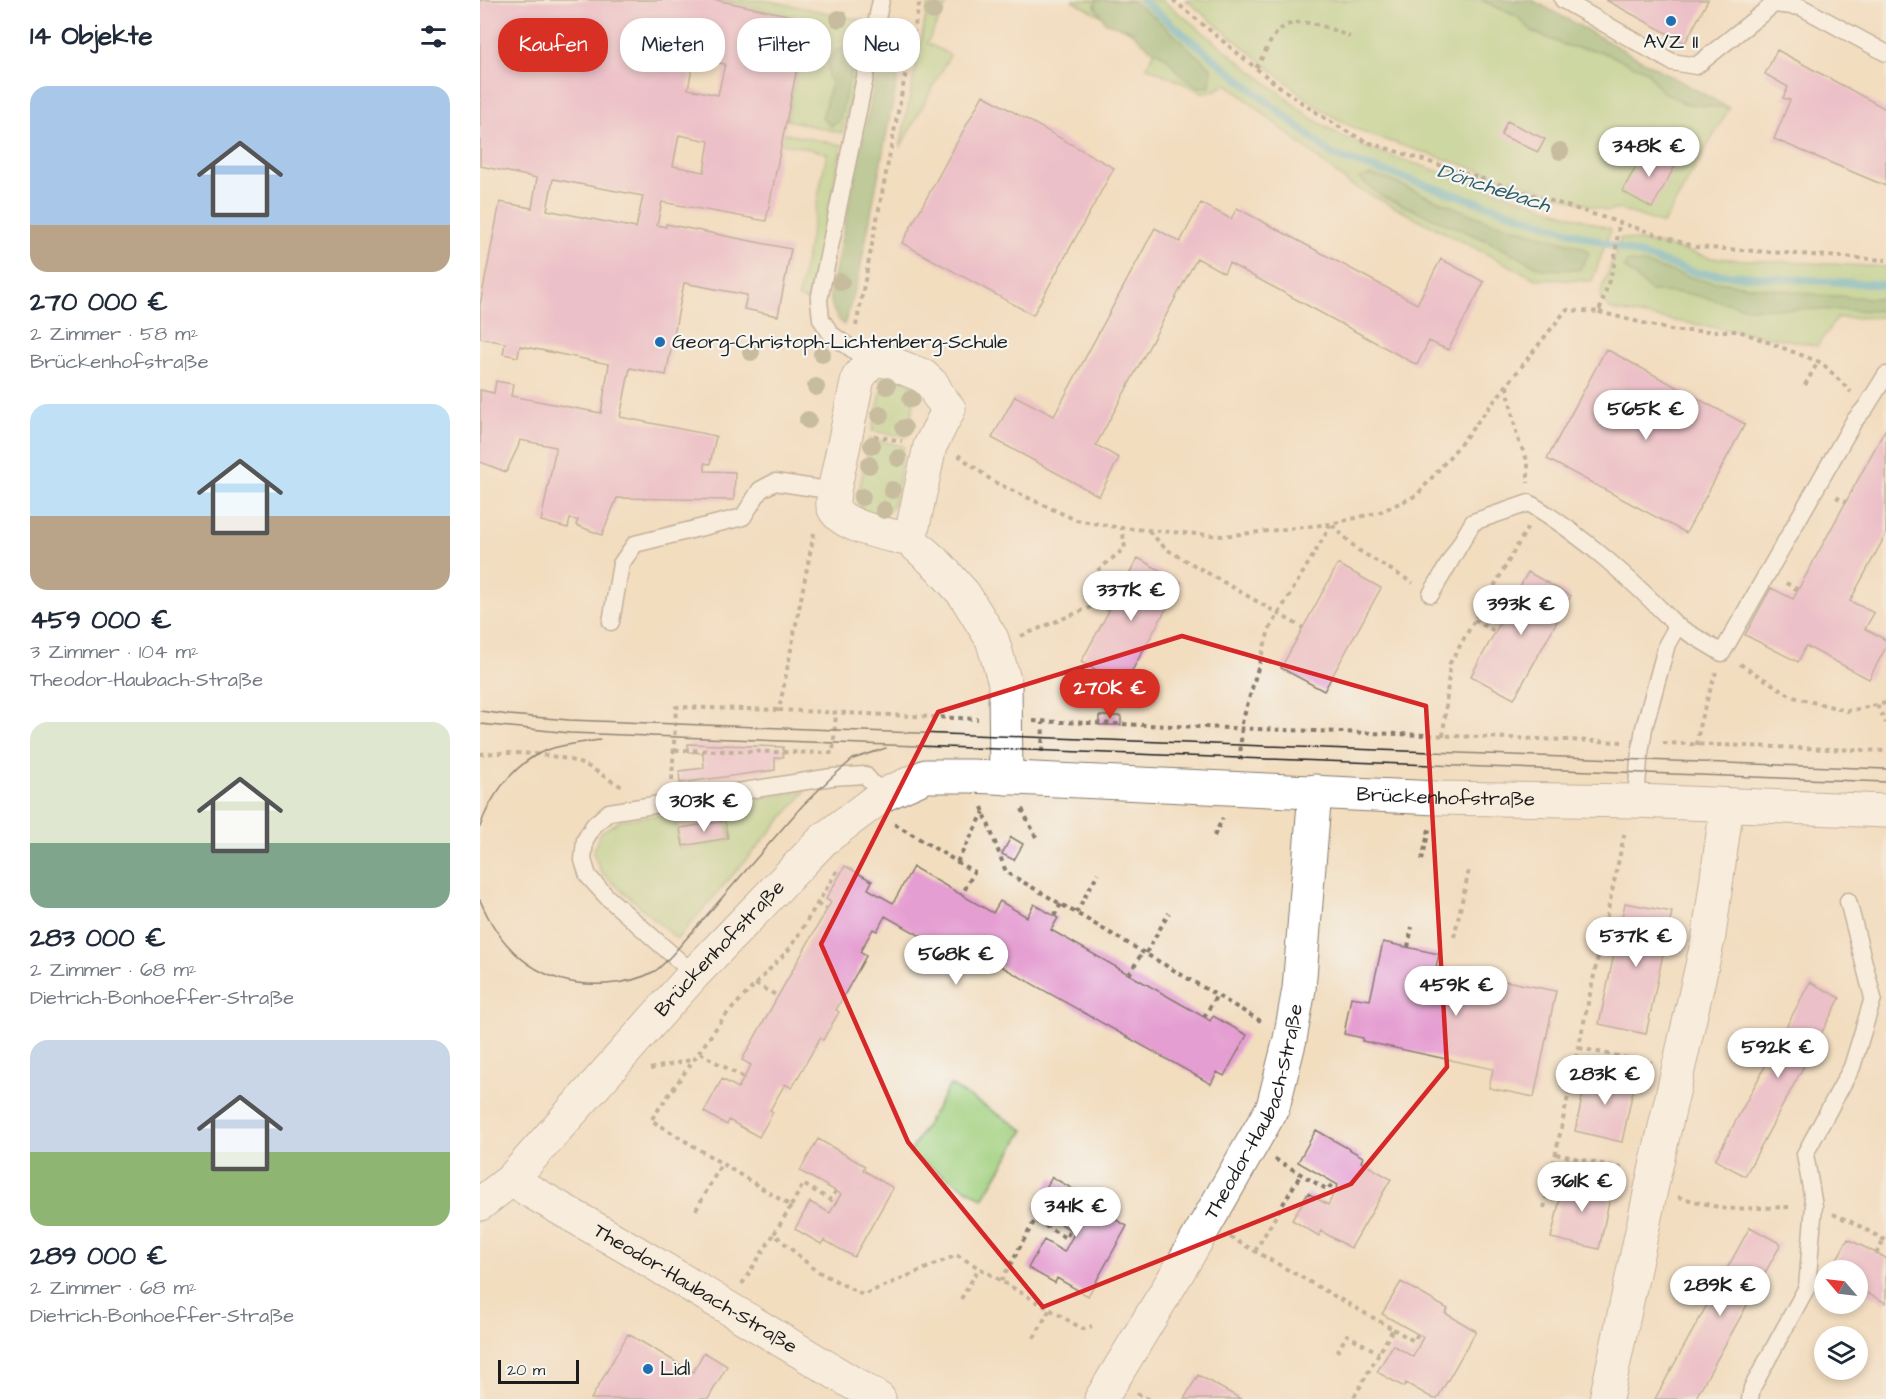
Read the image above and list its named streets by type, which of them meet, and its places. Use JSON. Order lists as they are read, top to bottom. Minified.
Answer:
{"streets":{"street":["Brückenhofstraße","Theodor-Haubach-Straße"]},"crossings":[["Brückenhofstraße","Theodor-Haubach-Straße"]],"water":["Dönchebach"],"places":["AVZ II","Georg-Christoph-Lichtenberg-Schule","Lidl"],"scale_bar":"20 m","north":"top left","page":{"heading":"14 Objekte","chip":["Kaufen","Mieten","Filter","Neu"],"list":[{"name":"270 000 €","note":"2 Zimmer · 58 m² · Brückenhofstraße"},{"name":"459 000 €","note":"3 Zimmer · 104 m² · Theodor-Haubach-Straße"},{"name":"283 000 €","note":"2 Zimmer · 68 m² · Dietrich-Bonhoeffer-Straße"},{"name":"289 000 €","note":"2 Zimmer · 68 m² · Dietrich-Bonhoeffer-Straße"}],"price":["348K €","565K €","337K €","393K €","270K €","303K €","537K €","568K €","459K €","592K €","283K €","361K €","341K €","289K €"],"scale":"20 m"}}
